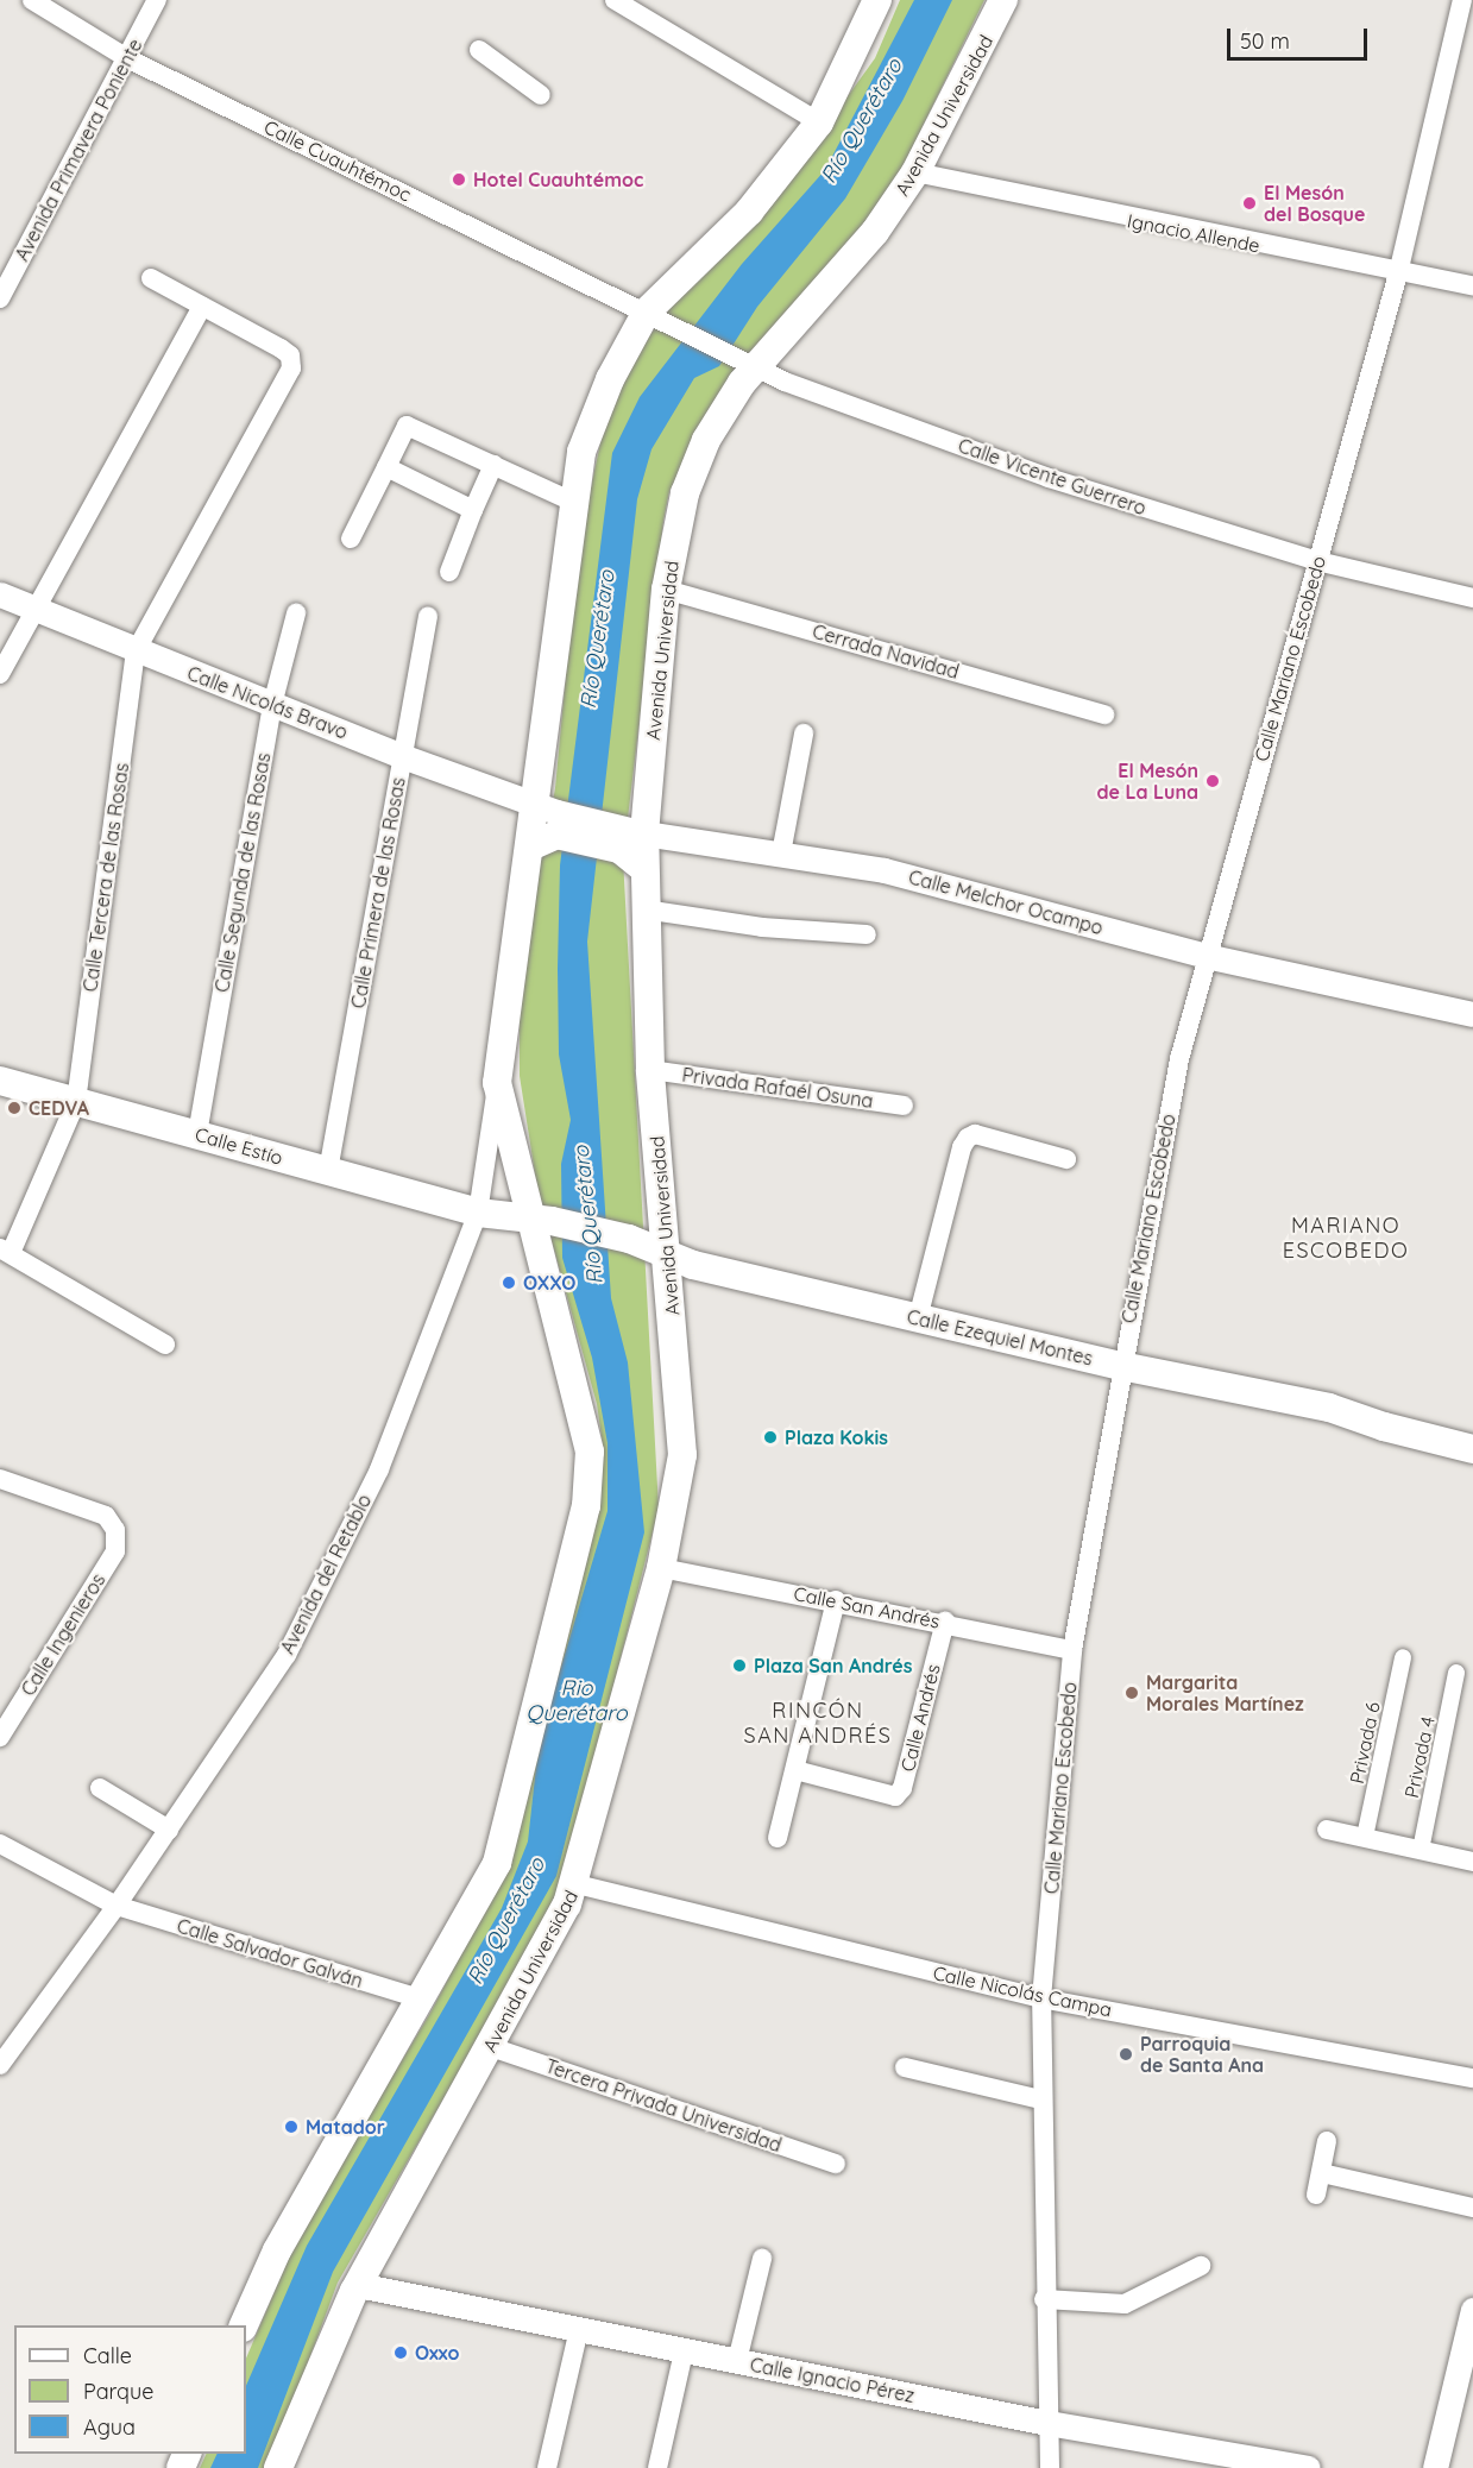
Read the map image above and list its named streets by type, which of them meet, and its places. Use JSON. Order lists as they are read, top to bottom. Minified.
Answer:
{"streets":{"main road":["Avenida Universidad","Calle Estío","Calle Ezequiel Montes"],"street":["Avenida Primavera Poniente","Calle Cuauhtémoc","Ignacio Allende","Calle Vicente Guerrero","Cerrada Navidad","Calle Mariano Escobedo","Calle Nicolás Bravo","Calle Segunda de las Rosas","Calle Tercera de las Rosas","Calle Primera de las Rosas","Calle Melchor Ocampo","Privada Rafaél Osuna","Avenida del Retablo","Calle San Andrés","Calle Ingenieros","Calle Andrés","Privada 6","Privada 4","Calle Salvador Galván","Calle Nicolás Campa","Tercera Privada Universidad","Calle Ignacio Pérez"]},"crossings":[["Avenida Universidad","Ignacio Allende"],["Avenida Universidad","Calle Vicente Guerrero"],["Avenida Universidad","Cerrada Navidad"],["Avenida Universidad","Calle Melchor Ocampo"],["Avenida Universidad","Privada Rafaél Osuna"],["Avenida Universidad","Calle Ezequiel Montes"],["Avenida Universidad","Calle San Andrés"],["Avenida Universidad","Calle Nicolás Campa"],["Avenida Universidad","Tercera Privada Universidad"],["Avenida Universidad","Calle Ignacio Pérez"],["Avenida Primavera Poniente","Calle Cuauhtémoc"],["Calle Cuauhtémoc","Calle Vicente Guerrero"],["Ignacio Allende","Calle Mariano Escobedo"],["Calle Vicente Guerrero","Calle Mariano Escobedo"],["Calle Mariano Escobedo","Calle Melchor Ocampo"],["Calle Mariano Escobedo","Calle Ezequiel Montes"],["Calle Mariano Escobedo","Calle San Andrés"],["Calle Mariano Escobedo","Calle Nicolás Campa"],["Calle Mariano Escobedo","Calle Ignacio Pérez"],["Calle Nicolás Bravo","Calle Segunda de las Rosas"],["Calle Nicolás Bravo","Calle Tercera de las Rosas"],["Calle Nicolás Bravo","Calle Primera de las Rosas"],["Calle Segunda de las Rosas","Calle Estío"],["Calle Tercera de las Rosas","Calle Estío"],["Calle Primera de las Rosas","Calle Estío"],["Calle Estío","Avenida del Retablo"],["Avenida del Retablo","Calle Salvador Galván"],["Calle San Andrés","Calle Andrés"]],"districts":["MARIANO ESCOBEDO","RINCÓN SAN ANDRÉS"],"water":["Río Querétaro","Rio Querétaro"],"places":["Hotel Cuauhtémoc","El Mesón del Bosque","El Mesón de La Luna","CEDVA","OXXO","Plaza Kokis","Plaza San Andrés","Margarita Morales Martínez","Parroquia de Santa Ana","Matador","Oxxo"],"legend":["Calle","Parque","Agua"],"scale_bar":"50 m"}
